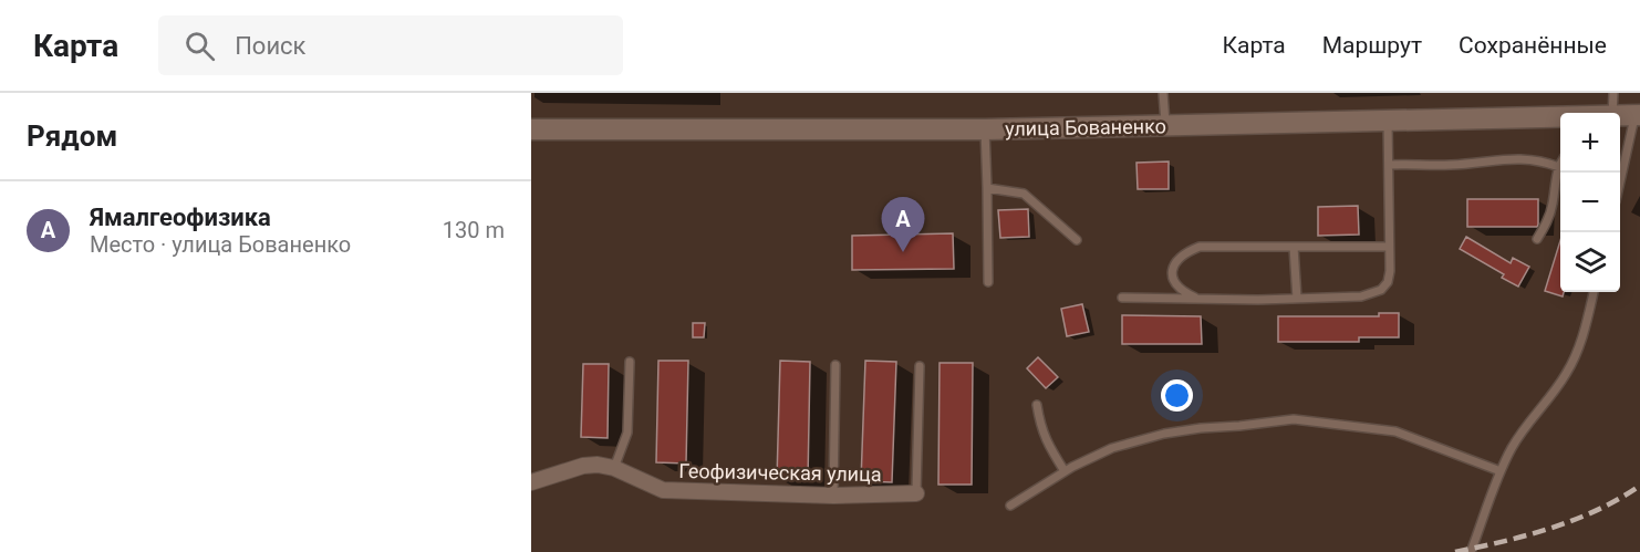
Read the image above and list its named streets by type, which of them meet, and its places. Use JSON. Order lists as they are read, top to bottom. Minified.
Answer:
{"streets":{"street":["улица Бованенко","Геофизическая улица"]},"page":{"header":"Карта","search":"Поиск","nav":["Карта","Маршрут","Сохранённые"],"heading":"Рядом","map_buttons":["+","−"],"list":[{"mark":"A","name":"Ямалгеофизика","note":"Место · улица Бованенко","value":"130 m"}],"pins":"A"}}
